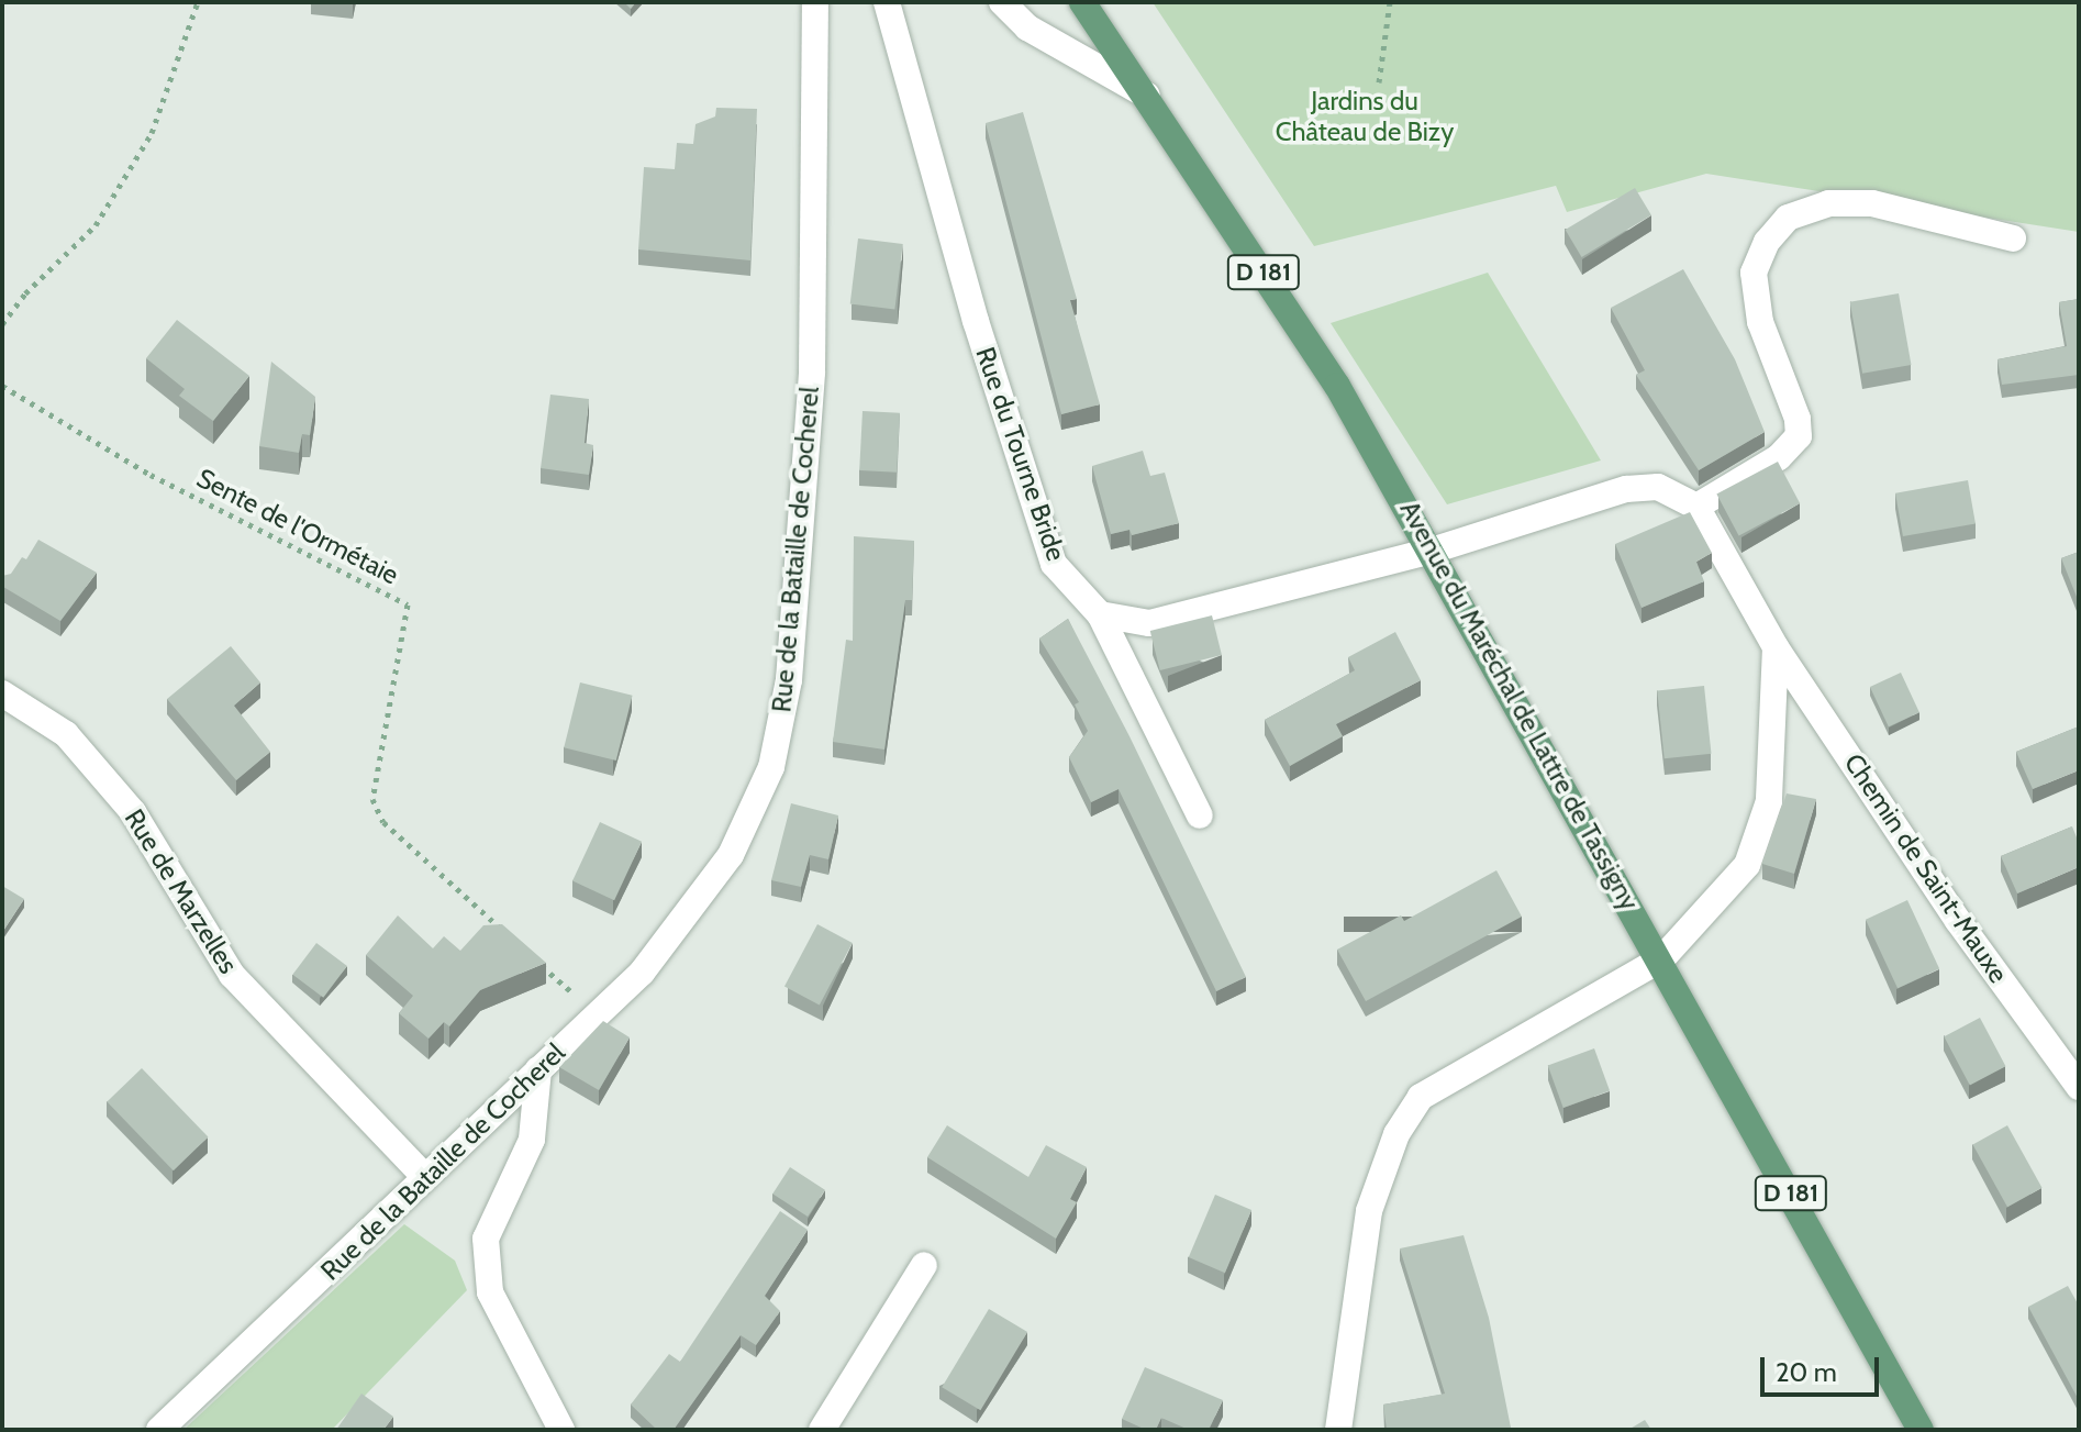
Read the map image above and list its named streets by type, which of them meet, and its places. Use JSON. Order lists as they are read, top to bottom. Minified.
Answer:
{"streets":{"main road":["D 181","Avenue du Maréchal de Lattre de Tassigny"],"street":["Rue du Tourne Bride","Rue de la Bataille de Cocherel","Chemin de Saint-Mauxe","Rue de Marzelles"],"path":["Sente de l'Ormétaie"]},"crossings":[["Rue de la Bataille de Cocherel","Rue de Marzelles"]],"parks":["Jardins du Château de Bizy"],"scale_bar":"20 m"}
